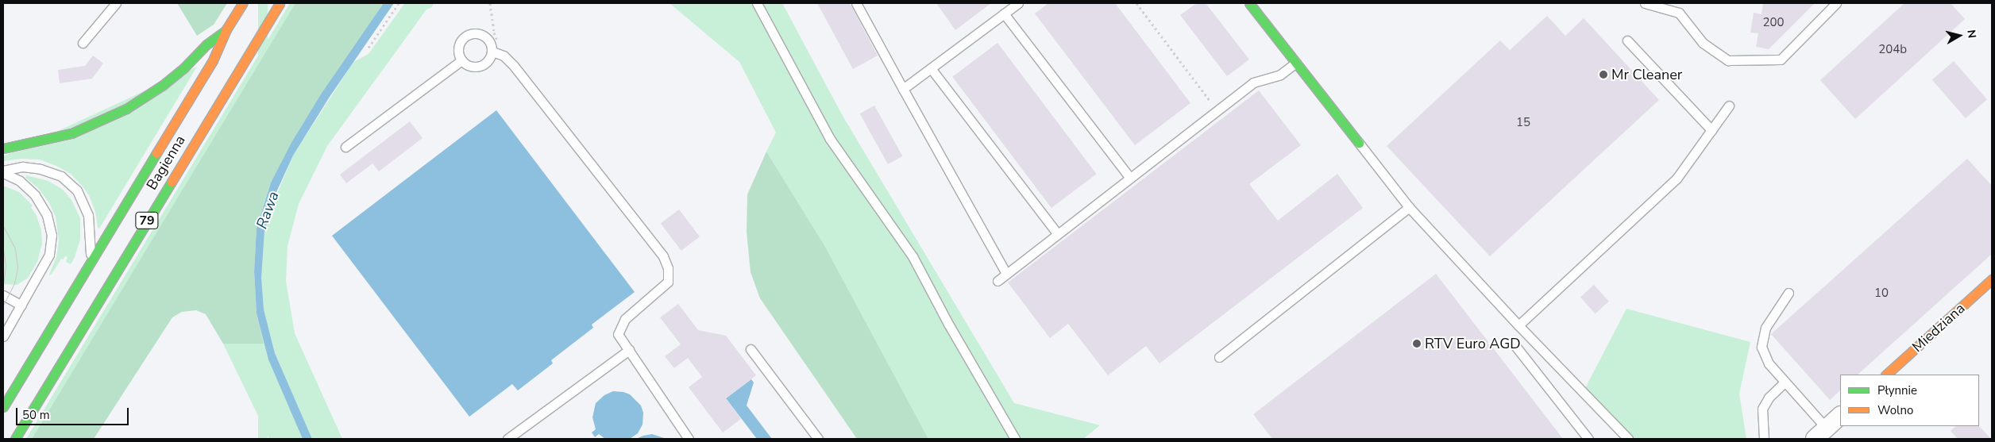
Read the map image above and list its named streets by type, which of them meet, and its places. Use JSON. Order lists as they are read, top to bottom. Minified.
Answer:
{"streets":{"main road":["Bagienna","79","Miedziana"]},"water":["Rawa"],"places":["Mr Cleaner","RTV Euro AGD"],"house_numbers":["200","204b","15","10"],"legend":["Płynnie","Wolno"],"scale_bar":"50 m","north":"right"}
